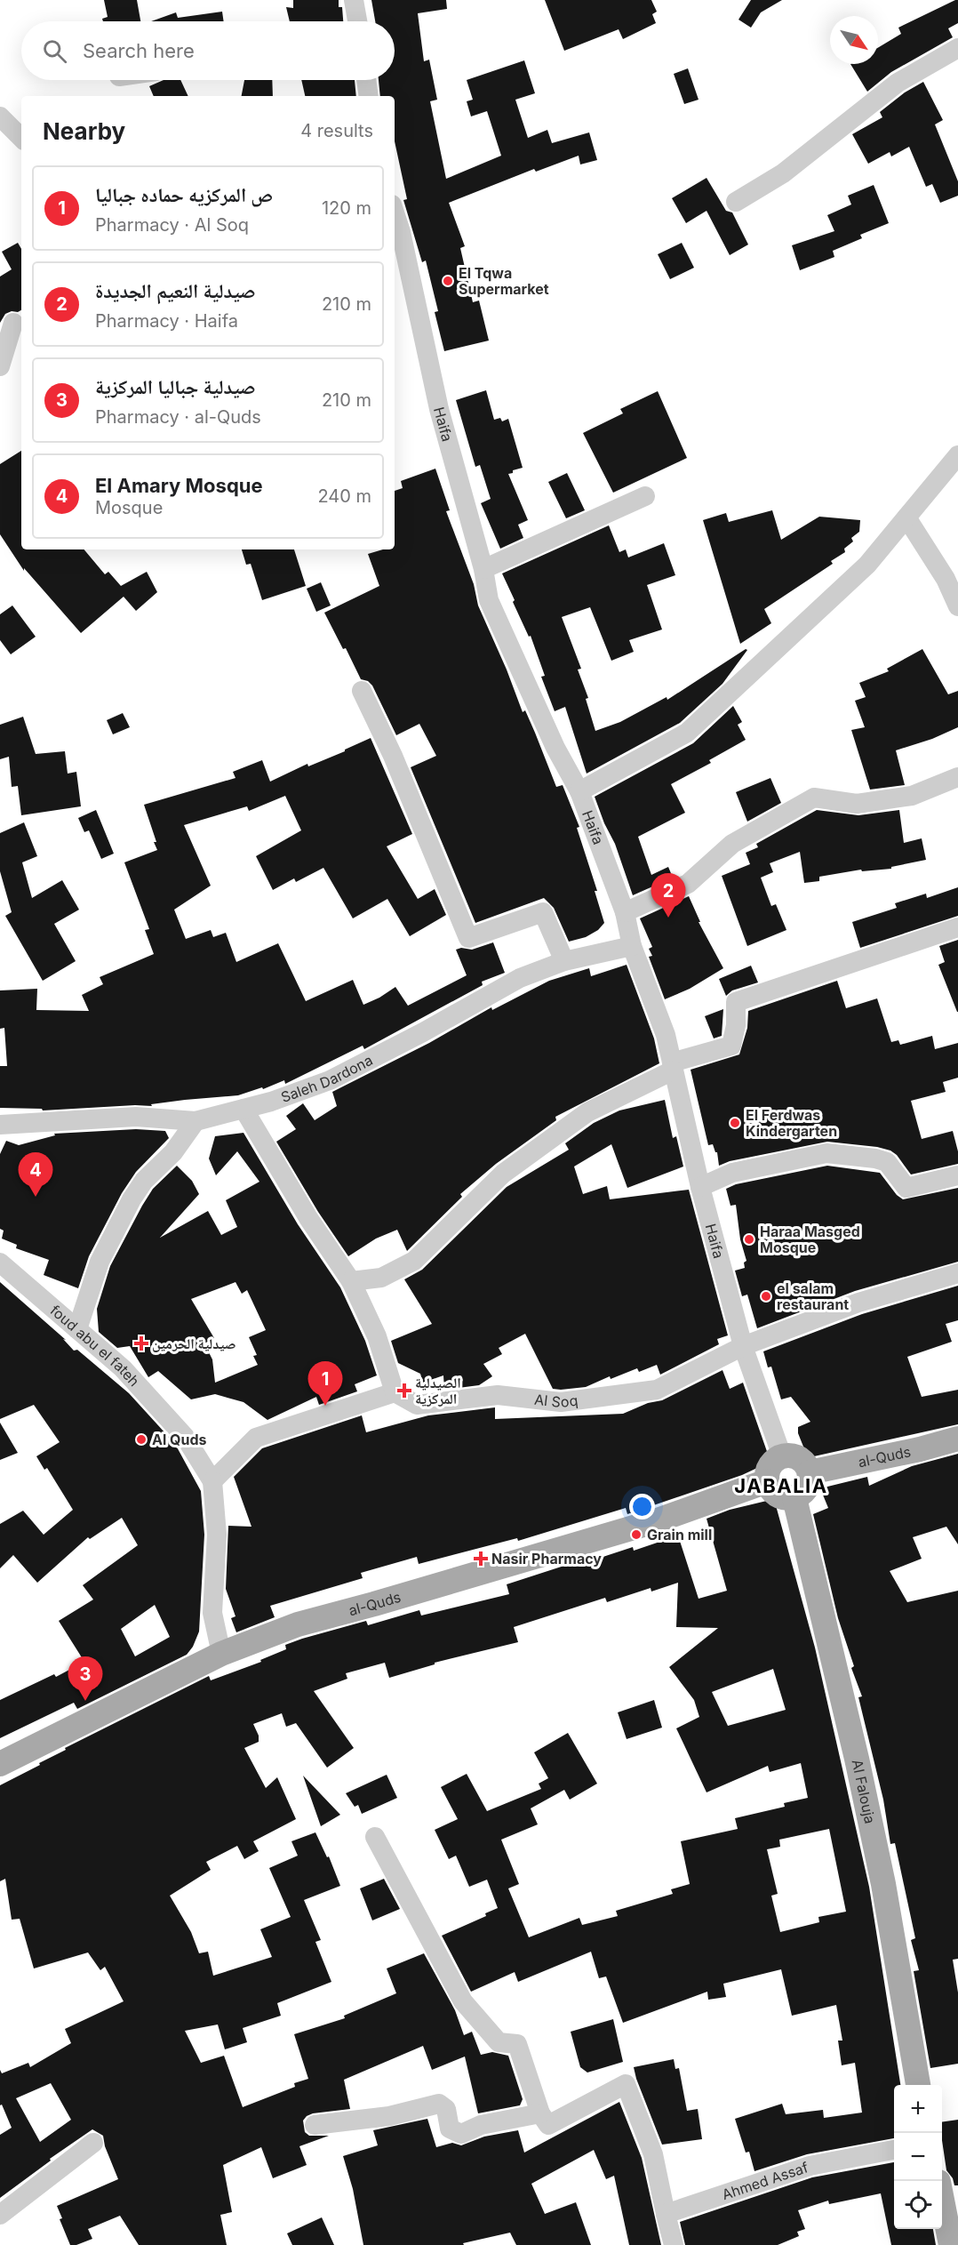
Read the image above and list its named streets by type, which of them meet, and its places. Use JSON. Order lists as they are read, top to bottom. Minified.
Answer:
{"streets":{"main road":["al-Quds","Al Falouja"],"street":["Haifa","Saleh Dardona","foud abu el fateh","Al Soq","Ahmed Assaf"]},"crossings":[["Haifa","Saleh Dardona"],["Haifa","Al Soq"],["Haifa","al-Quds"],["Haifa","Al Falouja"],["al-Quds","Al Falouja"]],"districts":["JABALIA"],"places":{"other":["El Tqwa Supermarket","El Ferdwas Kindergarten","Haraa Masged Mosque","el salam restaurant","Al Quds","Grain mill"],"health":["صيدلية الحرمين","الصيدلية المركزية","Nasir Pharmacy"]},"north":"bottom right","page":{"search":"Search here","heading":["Nearby","4 results"],"list":[{"mark":"1","name":"ص المركزيه حماده جباليا","note":"Pharmacy · Al Soq","value":"120 m"},{"mark":"2","name":"صيدلية النعيم الجديدة","note":"Pharmacy · Haifa","value":"210 m"},{"mark":"3","name":"صيدلية جباليا المركزية","note":"Pharmacy · al-Quds","value":"210 m"},{"mark":"4","name":"El Amary Mosque","note":"Mosque","value":"240 m"}],"pins":["2","4","1","3"],"map_buttons":["+","−"]}}
